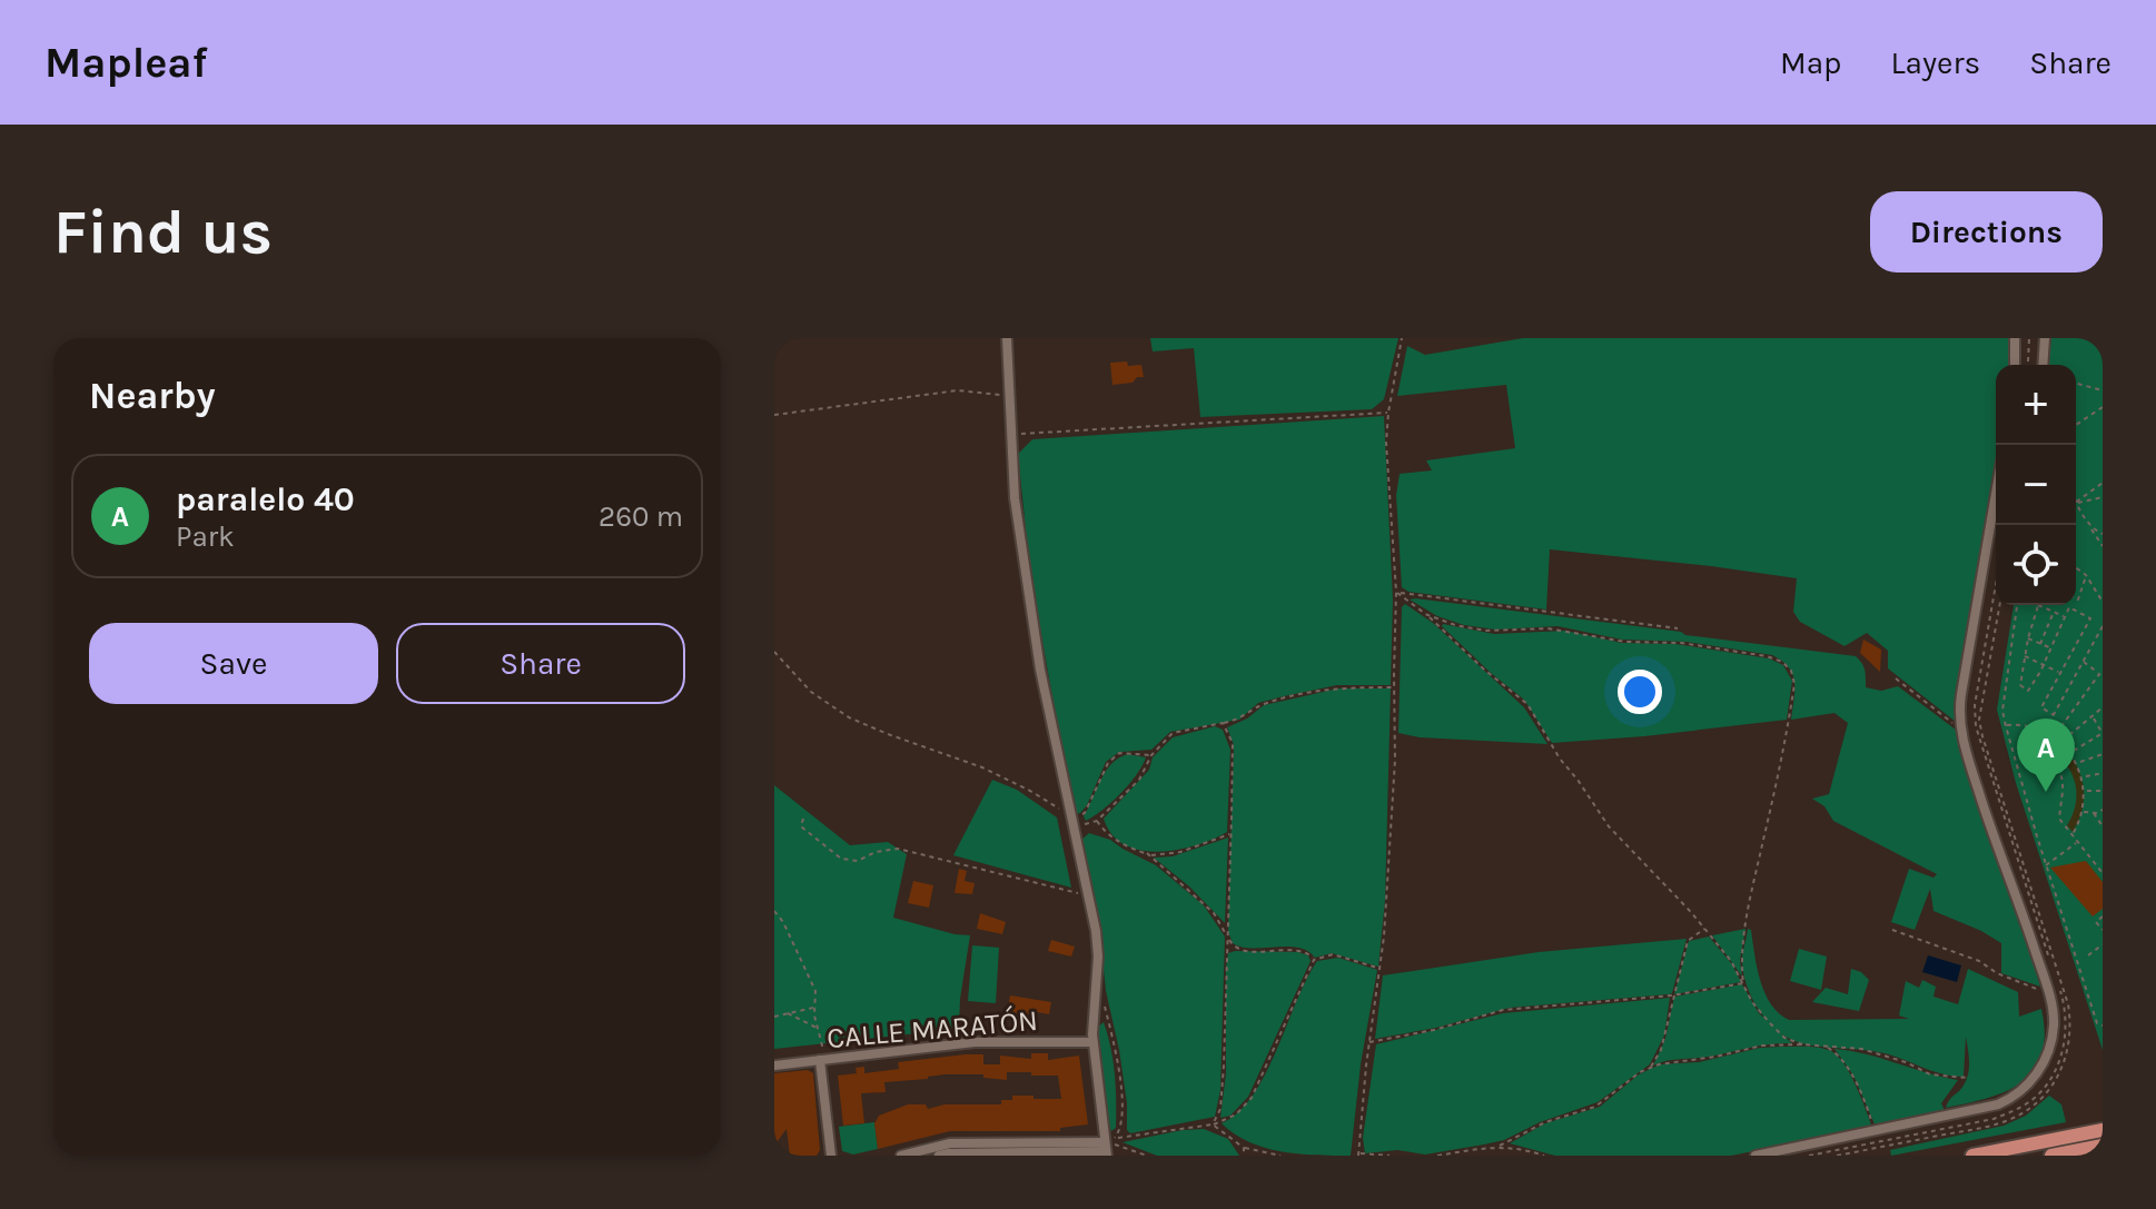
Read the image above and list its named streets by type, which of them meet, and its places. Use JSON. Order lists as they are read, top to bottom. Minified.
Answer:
{"streets":{"street":["CALLE MARATÓN"]},"page":{"header":"Mapleaf","nav":["Map","Layers","Share"],"buttons":["Directions",["Save","Share"]],"title":"Find us","heading":"Nearby","map_buttons":["+","−"],"list":[{"mark":"A","name":"paralelo 40","note":"Park","value":"260 m"}],"pins":"A"}}
